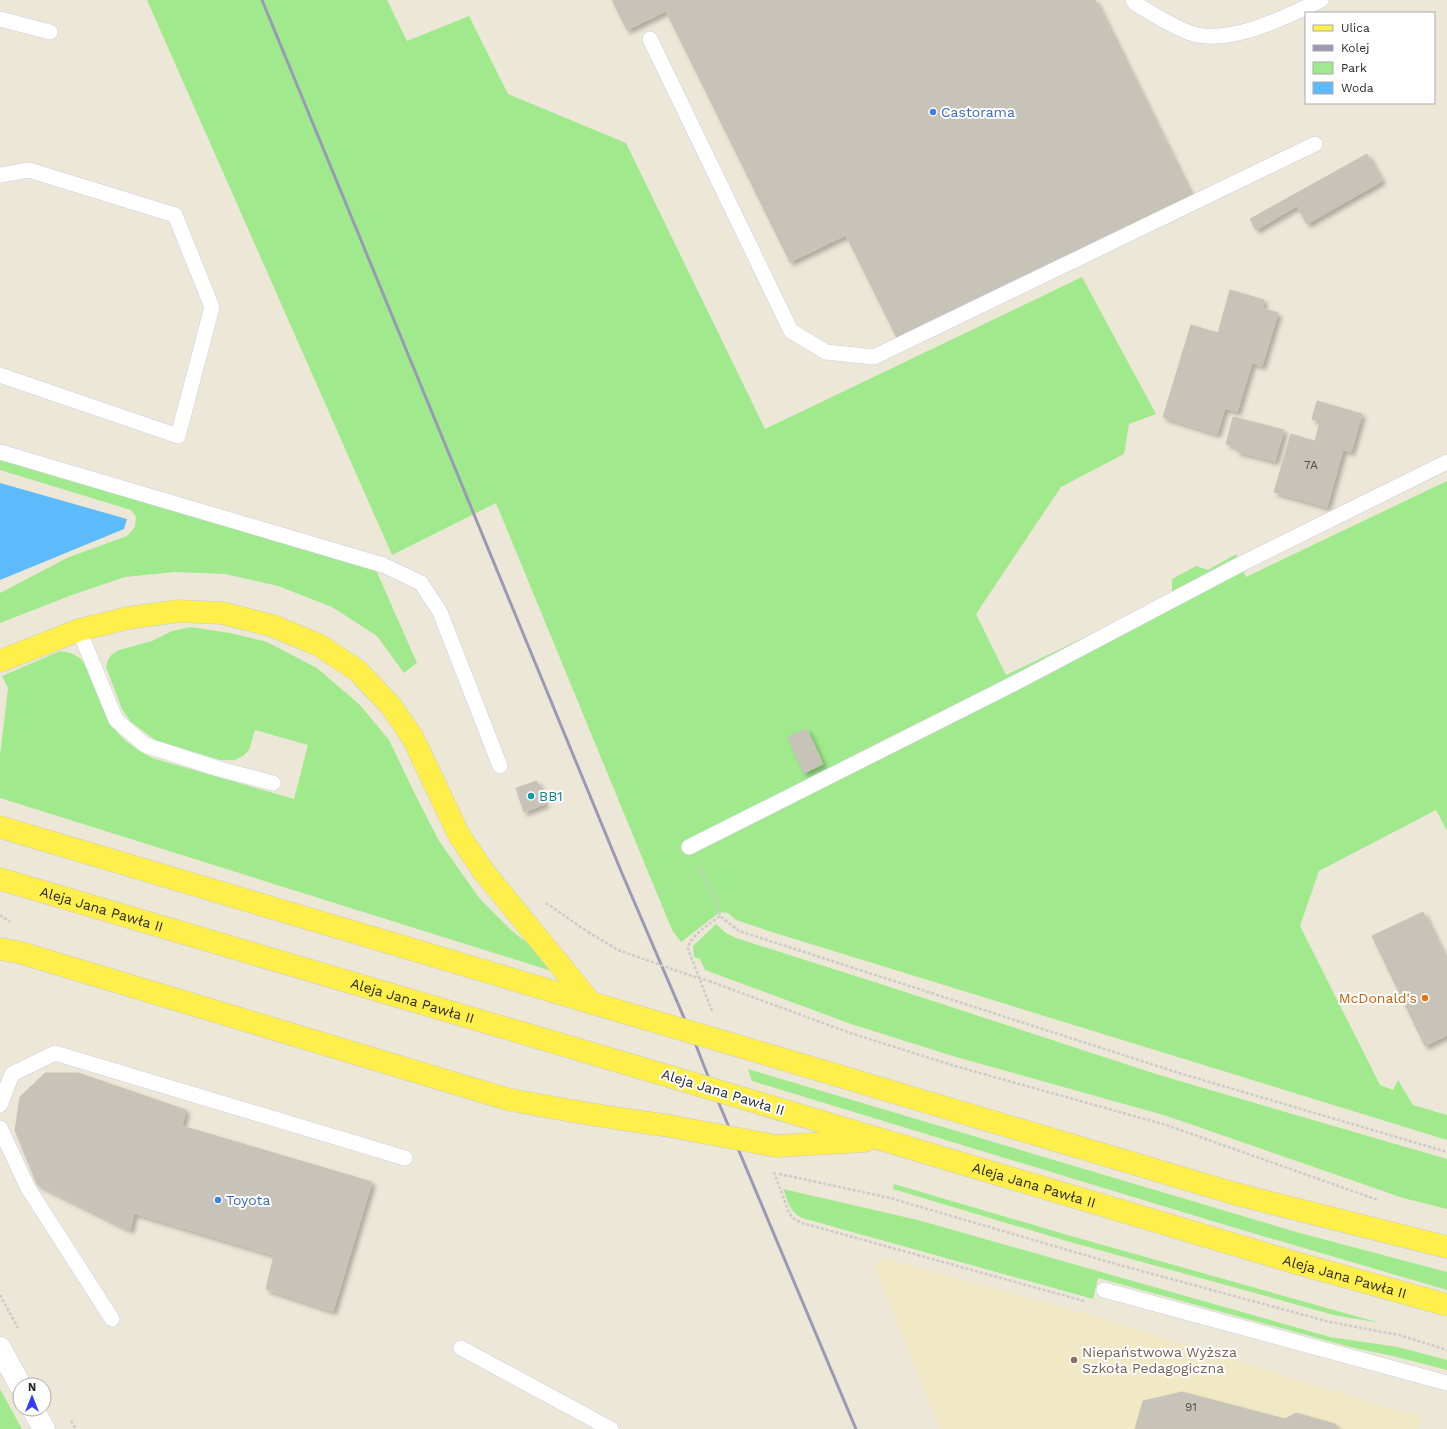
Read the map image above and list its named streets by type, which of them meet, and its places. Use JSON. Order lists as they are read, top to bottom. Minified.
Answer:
{"streets":{"main road":["Aleja Jana Pawła II"]},"places":["Castorama","BB1","McDonald's","Toyota","Niepaństwowa Wyższa Szkoła Pedagogiczna"],"house_numbers":["7A","91"],"legend":["Ulica","Kolej","Park","Woda"],"north":"top"}
